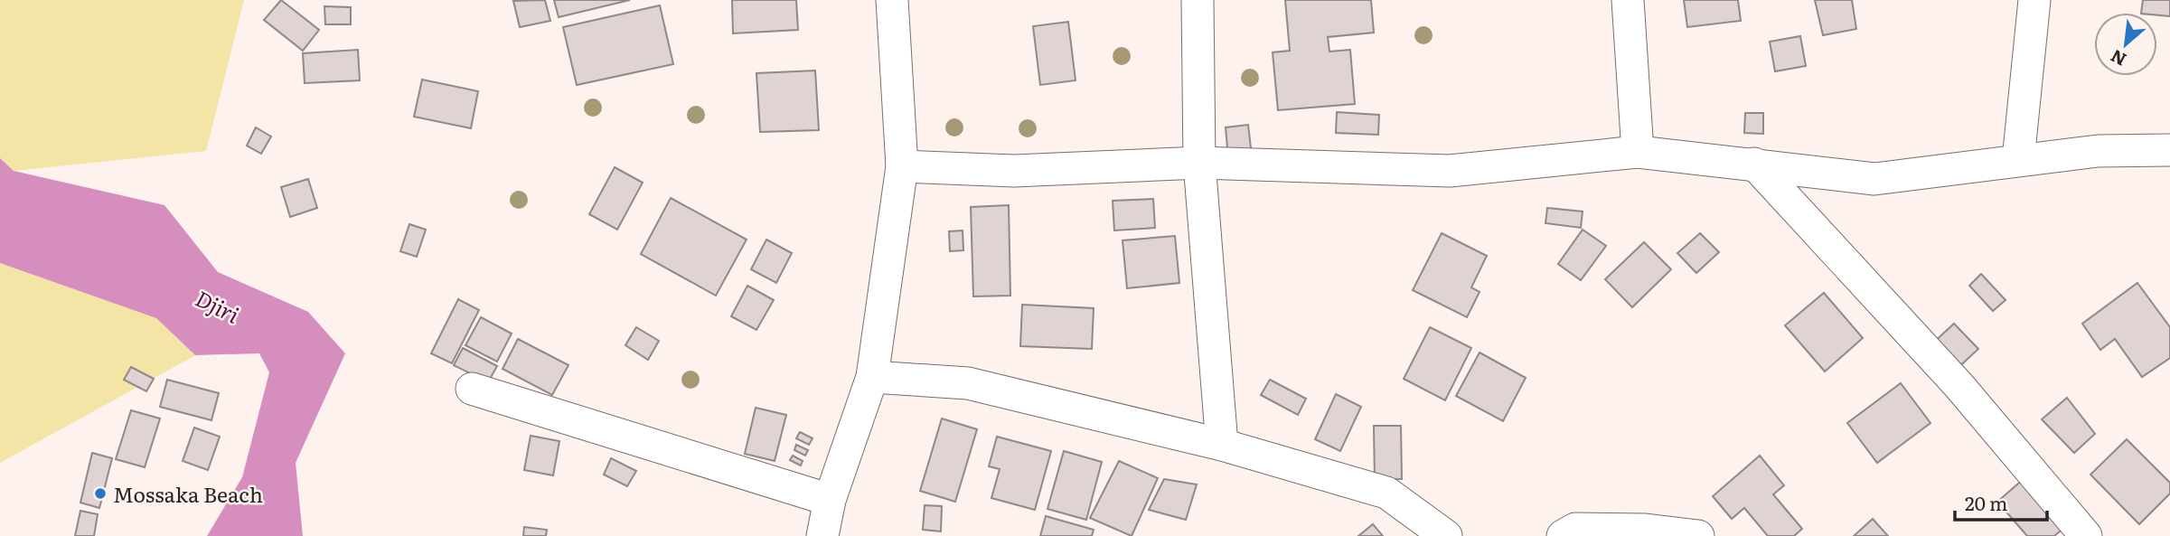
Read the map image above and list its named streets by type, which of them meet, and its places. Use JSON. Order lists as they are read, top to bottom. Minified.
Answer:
{"water":["Djiri"],"places":["Mossaka Beach"],"scale_bar":"20 m","north":"bottom left"}
